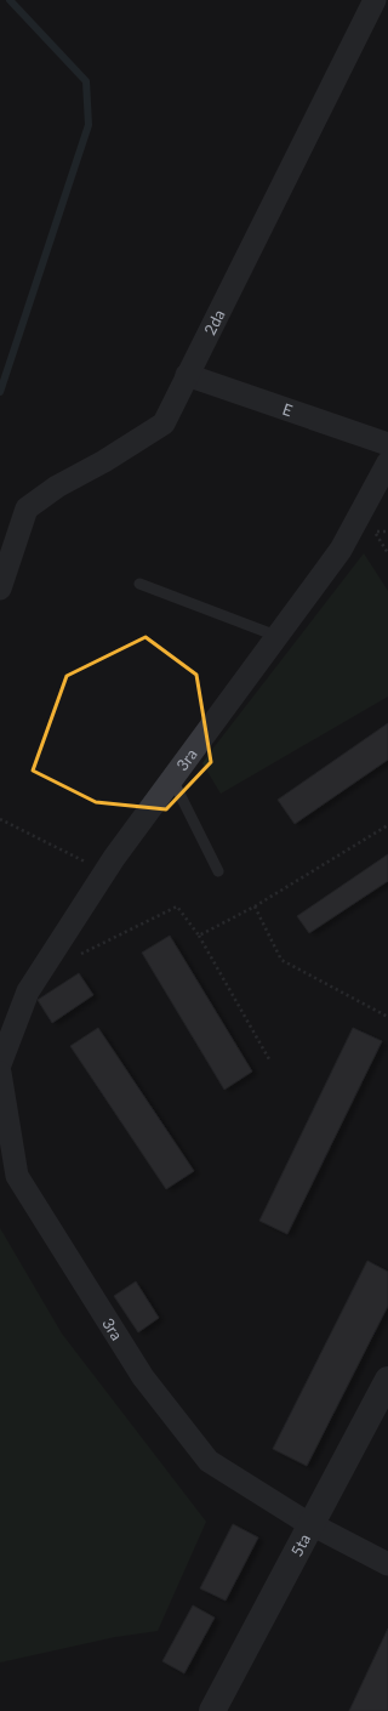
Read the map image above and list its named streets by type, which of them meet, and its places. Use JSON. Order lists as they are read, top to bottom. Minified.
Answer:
{"streets":{"street":["2da","E","3ra","5ta"]},"crossings":[["2da","E"],["3ra","5ta"]]}
